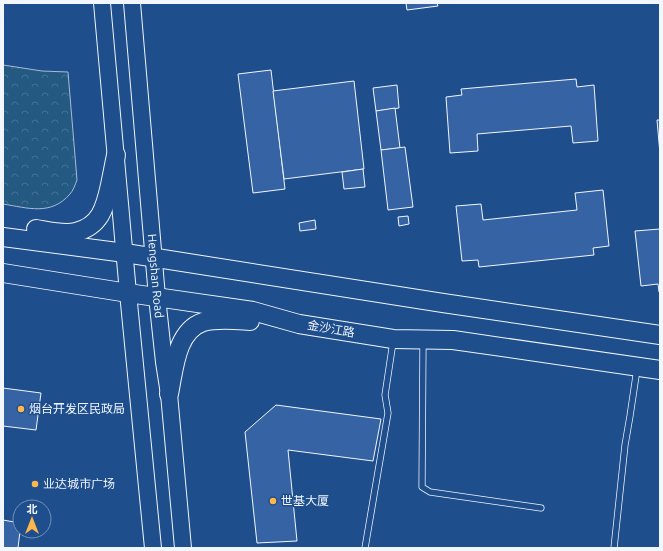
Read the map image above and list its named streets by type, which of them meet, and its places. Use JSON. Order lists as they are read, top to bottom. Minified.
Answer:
{"streets":{"main road":["Hengshan Road","金沙江路"]},"crossings":[["Hengshan Road","金沙江路"]],"places":["烟台开发区民政局","业达城市广场","世基大厦"],"north":"top"}
